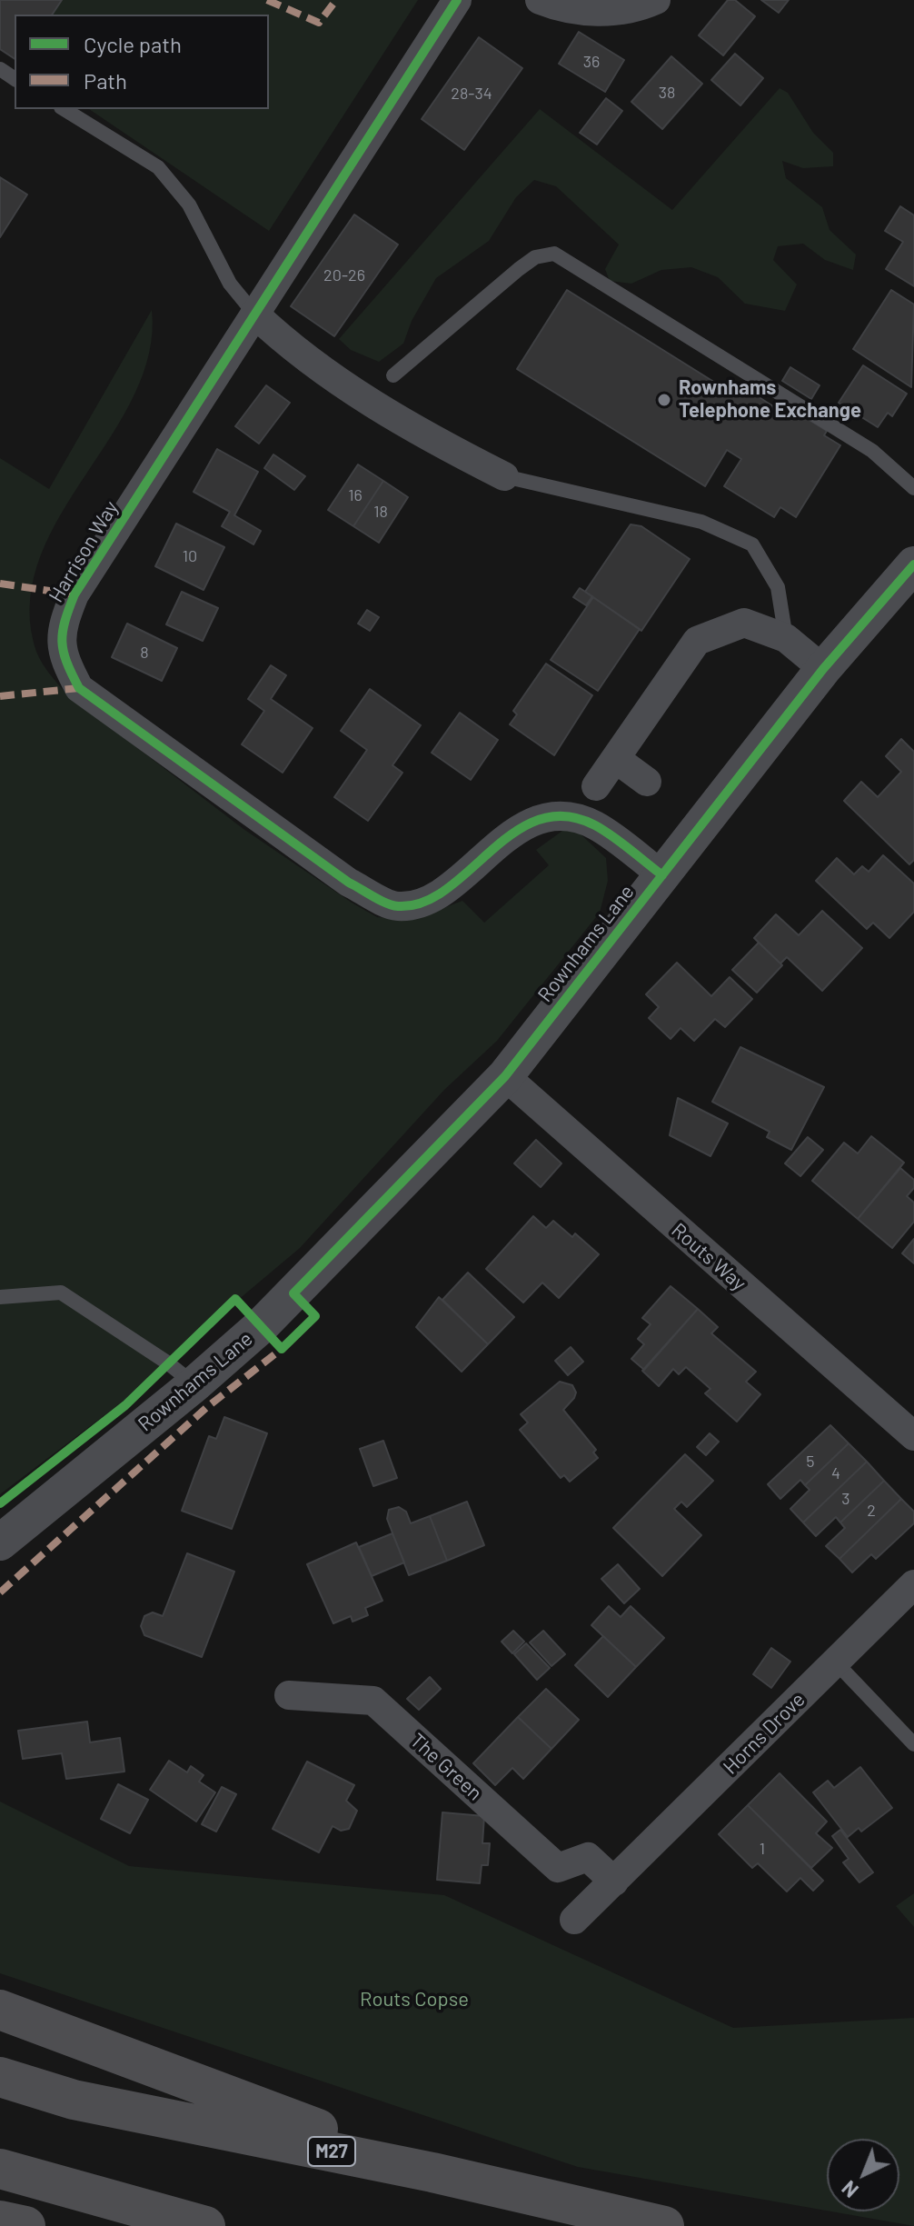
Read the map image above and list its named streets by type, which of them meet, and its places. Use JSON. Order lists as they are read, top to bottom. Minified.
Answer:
{"streets":{"highway":["M27"],"street":["Harrison Way","Rownhams Lane","Routs Way","Horns Drove","The Green"]},"crossings":[["Harrison Way","Rownhams Lane"],["Rownhams Lane","Routs Way"],["Horns Drove","The Green"]],"parks":["Routs Copse"],"places":["Rownhams Telephone Exchange"],"house_numbers":["36","38","28-34","20-26","16","18","10","8","5","4","3","2","1"],"legend":["Cycle path","Path"],"north":"bottom left"}
